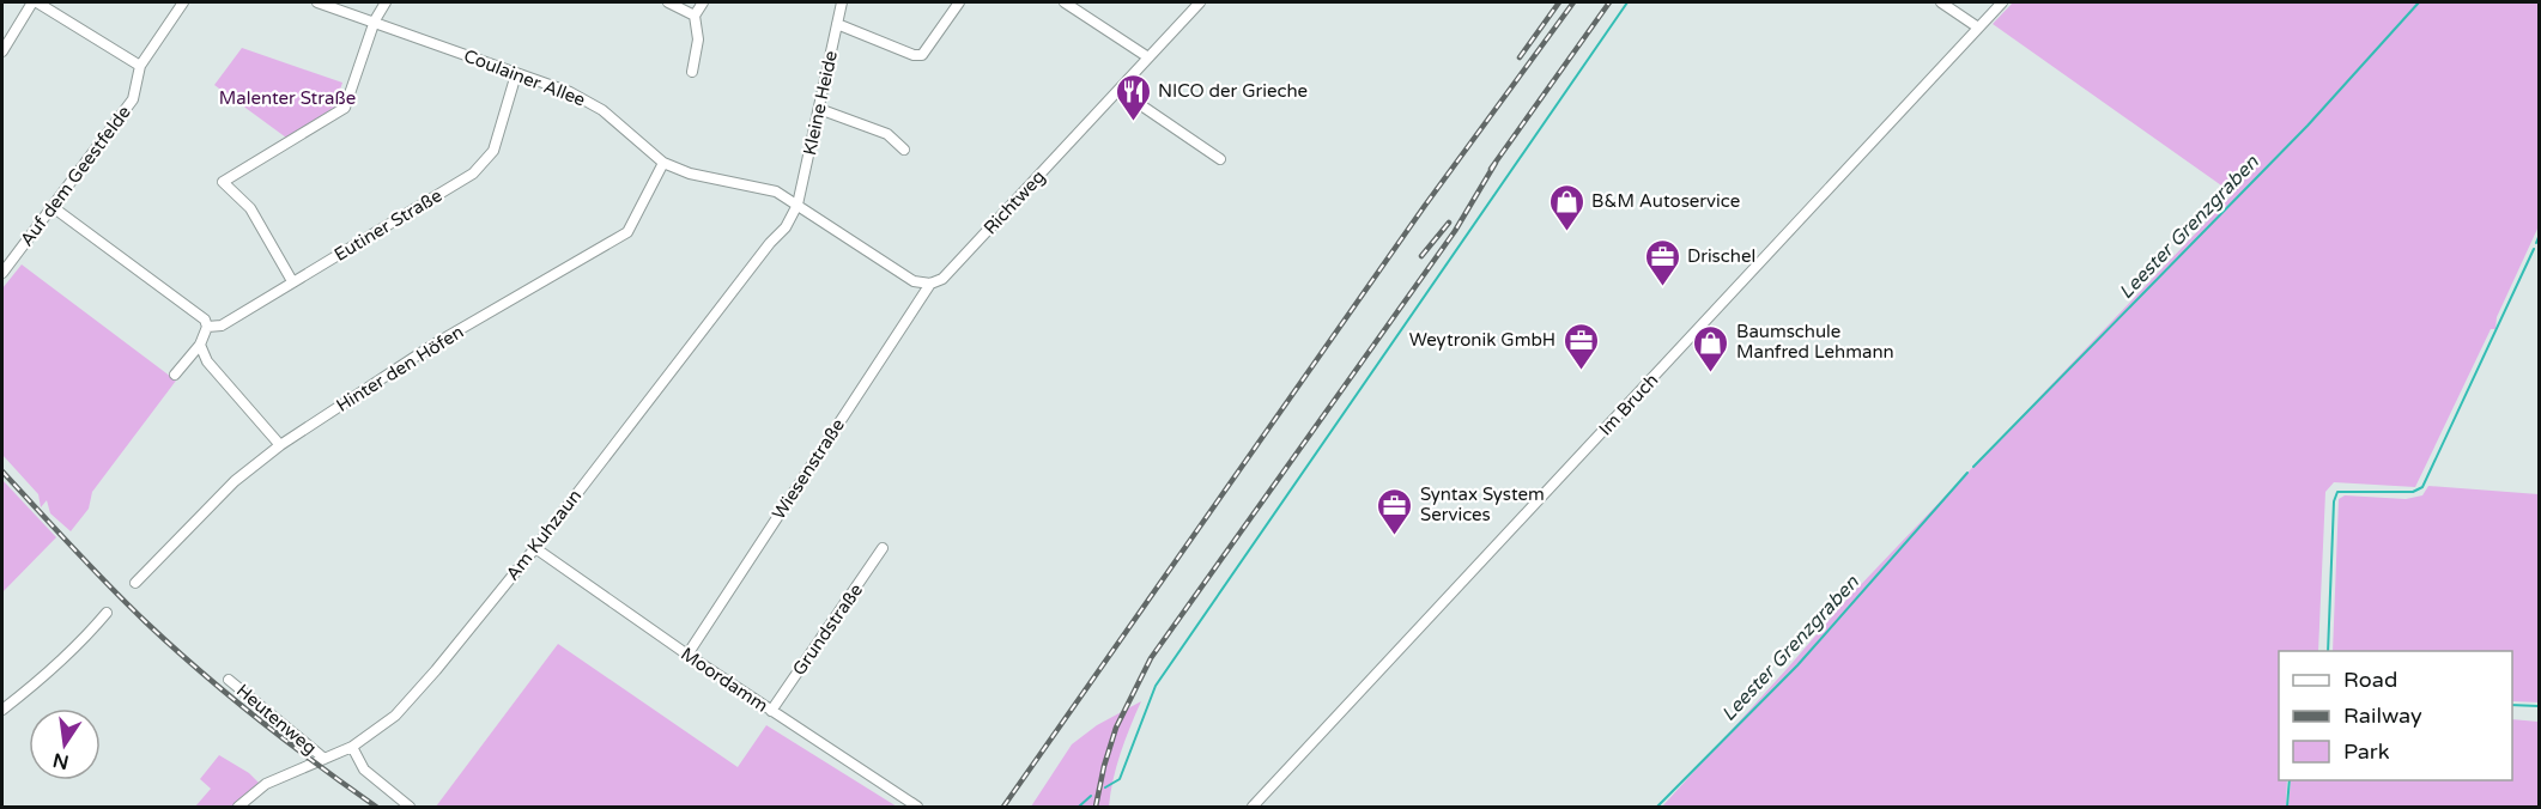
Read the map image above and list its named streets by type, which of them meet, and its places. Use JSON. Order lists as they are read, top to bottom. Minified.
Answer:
{"streets":{"street":["Coulainer Allee","Kleine Heide","Auf dem Geestfelde","Richtweg","Eutiner Straße","Hinter den Höfen","Im Bruch","Wiesenstraße","Am Kuhzaun","Grundstraße","Moordamm","Heutenweg"]},"crossings":[["Coulainer Allee","Kleine Heide"],["Coulainer Allee","Eutiner Straße"],["Coulainer Allee","Hinter den Höfen"],["Coulainer Allee","Am Kuhzaun"],["Kleine Heide","Am Kuhzaun"],["Richtweg","Wiesenstraße"],["Wiesenstraße","Moordamm"],["Am Kuhzaun","Moordamm"],["Am Kuhzaun","Heutenweg"],["Grundstraße","Moordamm"]],"water":["Leester Grenzgraben"],"parks":["Malenter Straße"],"places":{"restaurant":["NICO der Grieche"],"shop":["B&M Autoservice","Baumschule Manfred Lehmann"],"office":["Drischel","Weytronik GmbH","Syntax System Services"]},"legend":["Road","Railway","Park"],"north":"bottom"}
